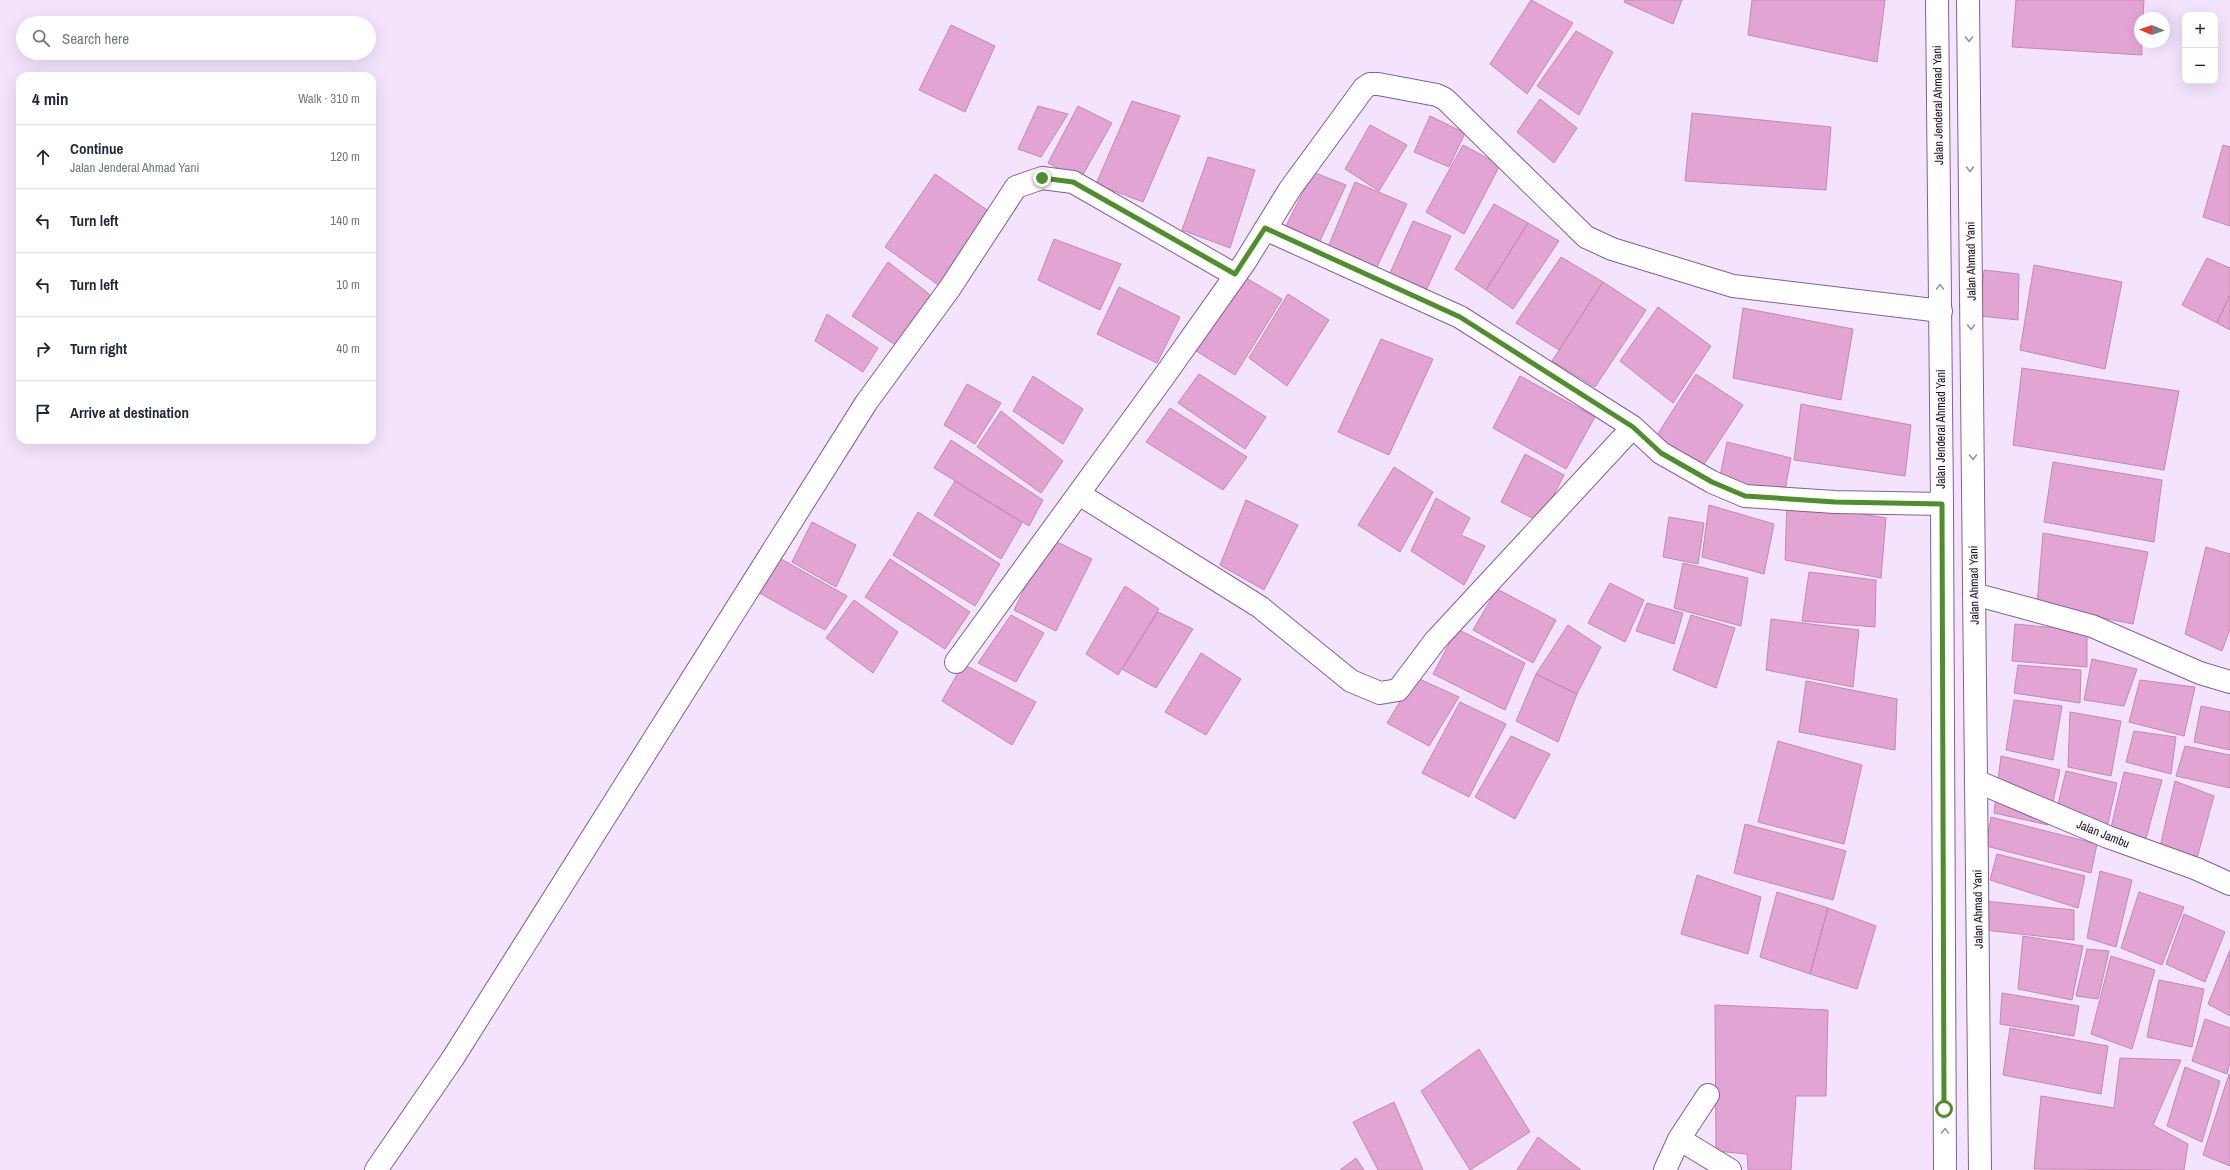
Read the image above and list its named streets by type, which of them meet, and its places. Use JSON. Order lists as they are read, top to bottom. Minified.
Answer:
{"streets":{"street":["Jalan Jenderal Ahmad Yani","Jalan Ahmad Yani","Jalan Jambu"]},"crossings":[["Jalan Ahmad Yani","Jalan Jambu"]],"one_way":["Jalan Ahmad Yani"],"north":"left","page":{"map_buttons":["+","−"],"search":"Search here","heading":["4 min","Walk · 310 m"],"list":[["Continue","Jalan Jenderal Ahmad Yani","120 m"],["Turn left","140 m"],["Turn left","10 m"],["Turn right","40 m"],"Arrive at destination"]}}
